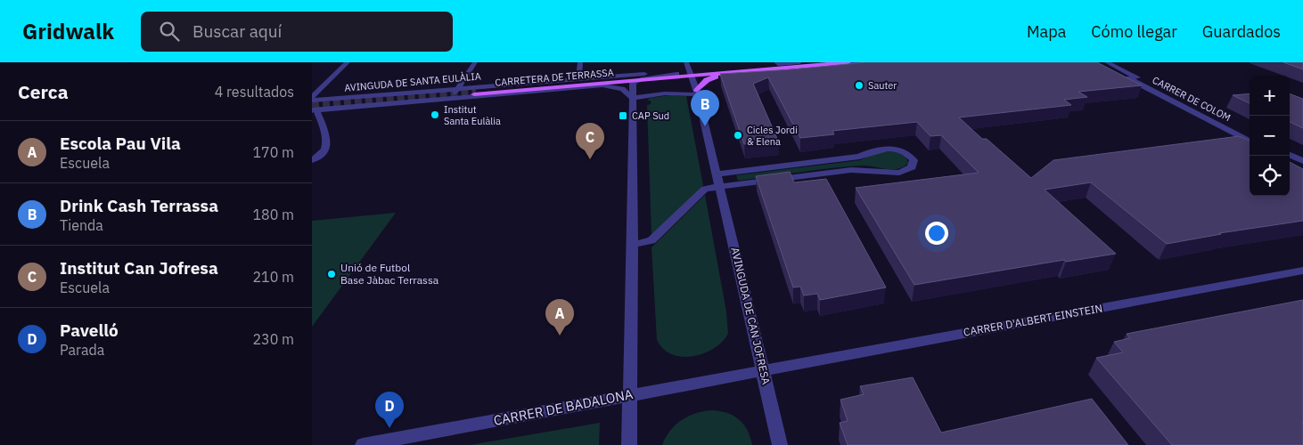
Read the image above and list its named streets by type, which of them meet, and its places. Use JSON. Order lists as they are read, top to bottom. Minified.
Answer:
{"streets":{"main road":["CARRETERA DE TERRASSA"],"street":["AVINGUDA DE SANTA EULÀLIA","CARRER DE COLOM","AVINGUDA DE CAN JOFRESA","CARRER D'ALBERT EINSTEIN","CARRER DE BADALONA"]},"crossings":[["CARRETERA DE TERRASSA","AVINGUDA DE SANTA EULÀLIA"],["CARRETERA DE TERRASSA","AVINGUDA DE CAN JOFRESA"],["AVINGUDA DE CAN JOFRESA","CARRER D'ALBERT EINSTEIN"],["AVINGUDA DE CAN JOFRESA","CARRER DE BADALONA"],["CARRER D'ALBERT EINSTEIN","CARRER DE BADALONA"]],"places":{"other":["Sauter","Institut Santa Eulàlia","Cicles Jordi & Elena","Unió de Futbol Base Jàbac Terrassa"],"transit":["CAP Sud"]},"page":{"header":"Gridwalk","search":"Buscar aquí","nav":["Mapa","Cómo llegar","Guardados"],"heading":["Cerca","4 resultados"],"map_buttons":["+","−"],"pins":["B","C","A","D"],"list":[{"mark":"A","name":"Escola Pau Vila","note":"Escuela","value":"170 m"},{"mark":"B","name":"Drink Cash Terrassa","note":"Tienda","value":"180 m"},{"mark":"C","name":"Institut Can Jofresa","note":"Escuela","value":"210 m"},{"mark":"D","name":"Pavelló","note":"Parada","value":"230 m"}]}}
